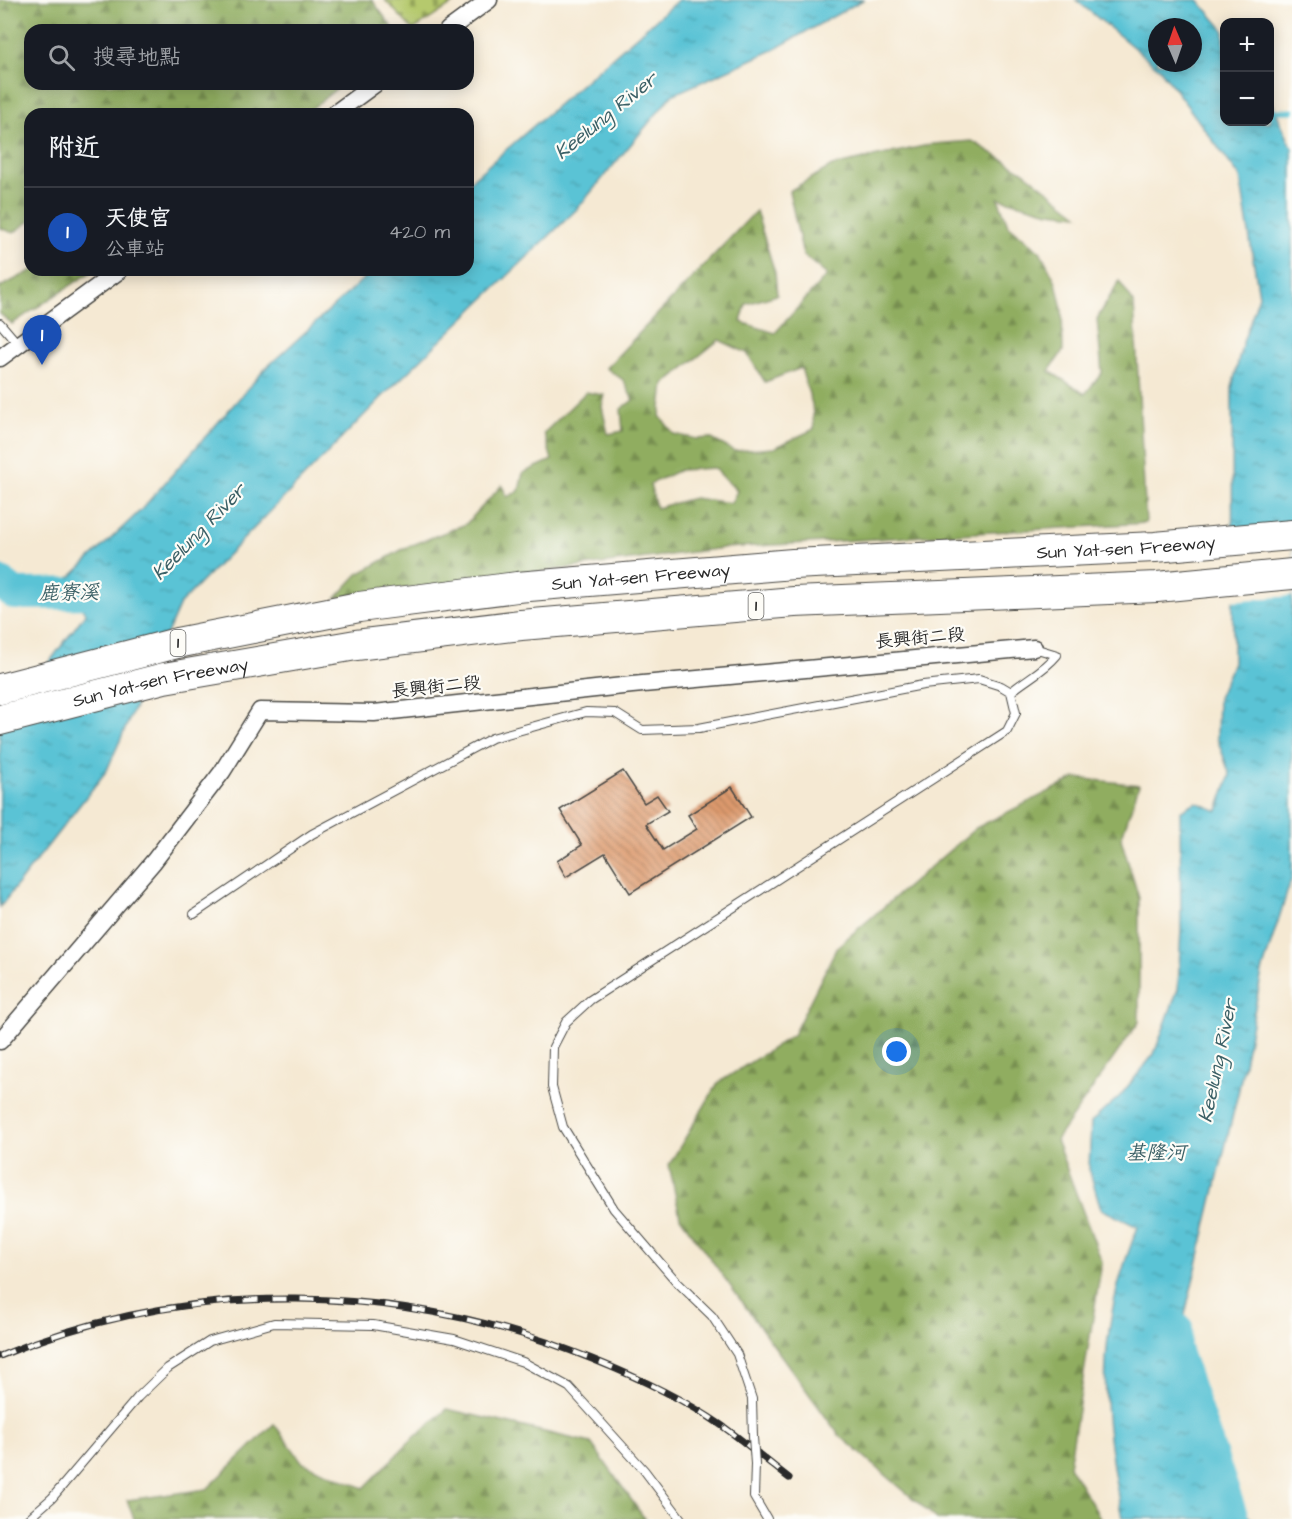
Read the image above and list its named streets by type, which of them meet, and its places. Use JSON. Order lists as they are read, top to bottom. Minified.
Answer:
{"streets":{"highway":["Sun Yat-sen Freeway","1"],"street":["長興街二段"]},"water":["Keelung River","鹿寮溪","基隆河"],"north":"top","page":{"map_buttons":["+","−"],"search":"搜尋地點","heading":"附近","list":[{"mark":"1","name":"天使宮","note":"公車站","value":"420 m"}],"pins":"1"}}
